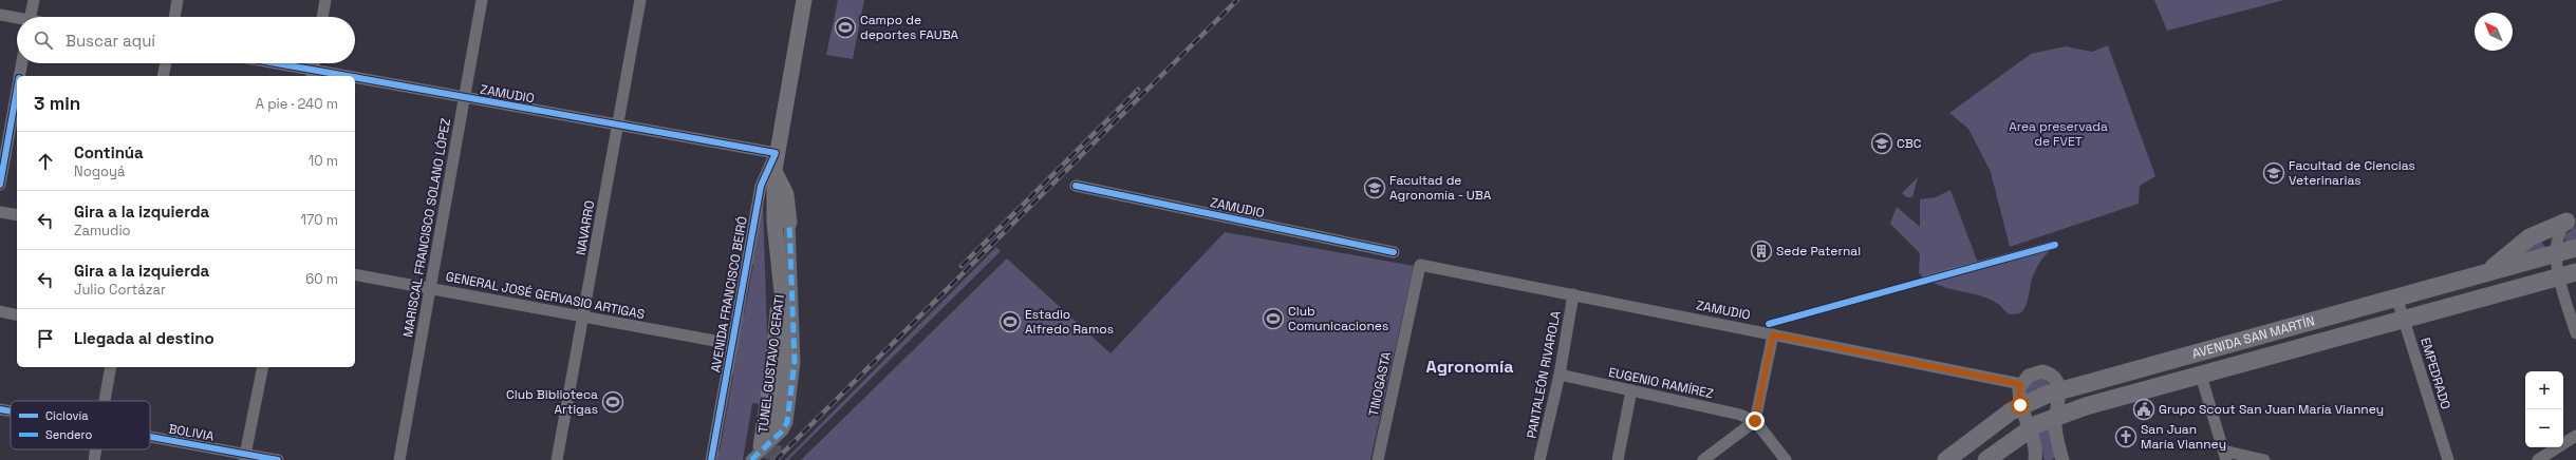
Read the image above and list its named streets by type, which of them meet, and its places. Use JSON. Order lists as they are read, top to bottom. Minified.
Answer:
{"streets":{"main road":["AVENIDA FRANCISCO BEIRÓ","AVENIDA SAN MARTÍN","TÚNEL GUSTAVO CERATI"],"street":["ZAMUDIO","MARISCAL FRANCISCO SOLANO LÓPEZ","NAVARRO","GENERAL JOSÉ GERVASIO ARTIGAS","EMPEDRADO","PANTALEÓN RIVAROLA","EUGENIO RAMÍREZ","TINOGASTA","BOLIVIA"]},"crossings":[["ZAMUDIO","MARISCAL FRANCISCO SOLANO LÓPEZ"],["ZAMUDIO","NAVARRO"],["ZAMUDIO","AVENIDA FRANCISCO BEIRÓ"],["ZAMUDIO","PANTALEÓN RIVAROLA"],["ZAMUDIO","TINOGASTA"],["MARISCAL FRANCISCO SOLANO LÓPEZ","GENERAL JOSÉ GERVASIO ARTIGAS"],["NAVARRO","GENERAL JOSÉ GERVASIO ARTIGAS"],["AVENIDA FRANCISCO BEIRÓ","GENERAL JOSÉ GERVASIO ARTIGAS"],["AVENIDA FRANCISCO BEIRÓ","TÚNEL GUSTAVO CERATI"],["AVENIDA SAN MARTÍN","EMPEDRADO"],["PANTALEÓN RIVAROLA","EUGENIO RAMÍREZ"]],"districts":["Agronomía"],"parks":["Area preservada de FVET"],"places":{"sports":["Campo de deportes FAUBA","Club Comunicaciones","Estadio Alfredo Ramos","Club Biblioteca Artigas"],"school or university":["CBC","Facultad de Ciencias Veterinarias","Facultad de Agronomía - UBA"],"building":["Sede Paternal"],"public building":["Grupo Scout San Juan María Vianney"],"church":["San Juan María Vianney"]},"legend":["Ciclovía","Sendero"],"north":"top left","page":{"search":"Buscar aquí","heading":["3 min","A pie · 240 m"],"list":[["Continúa","Nogoyá","10 m"],["Gira a la izquierda","Zamudio","170 m"],["Gira a la izquierda","Julio Cortázar","60 m"],"Llegada al destino"],"map_buttons":["+","−"]}}
